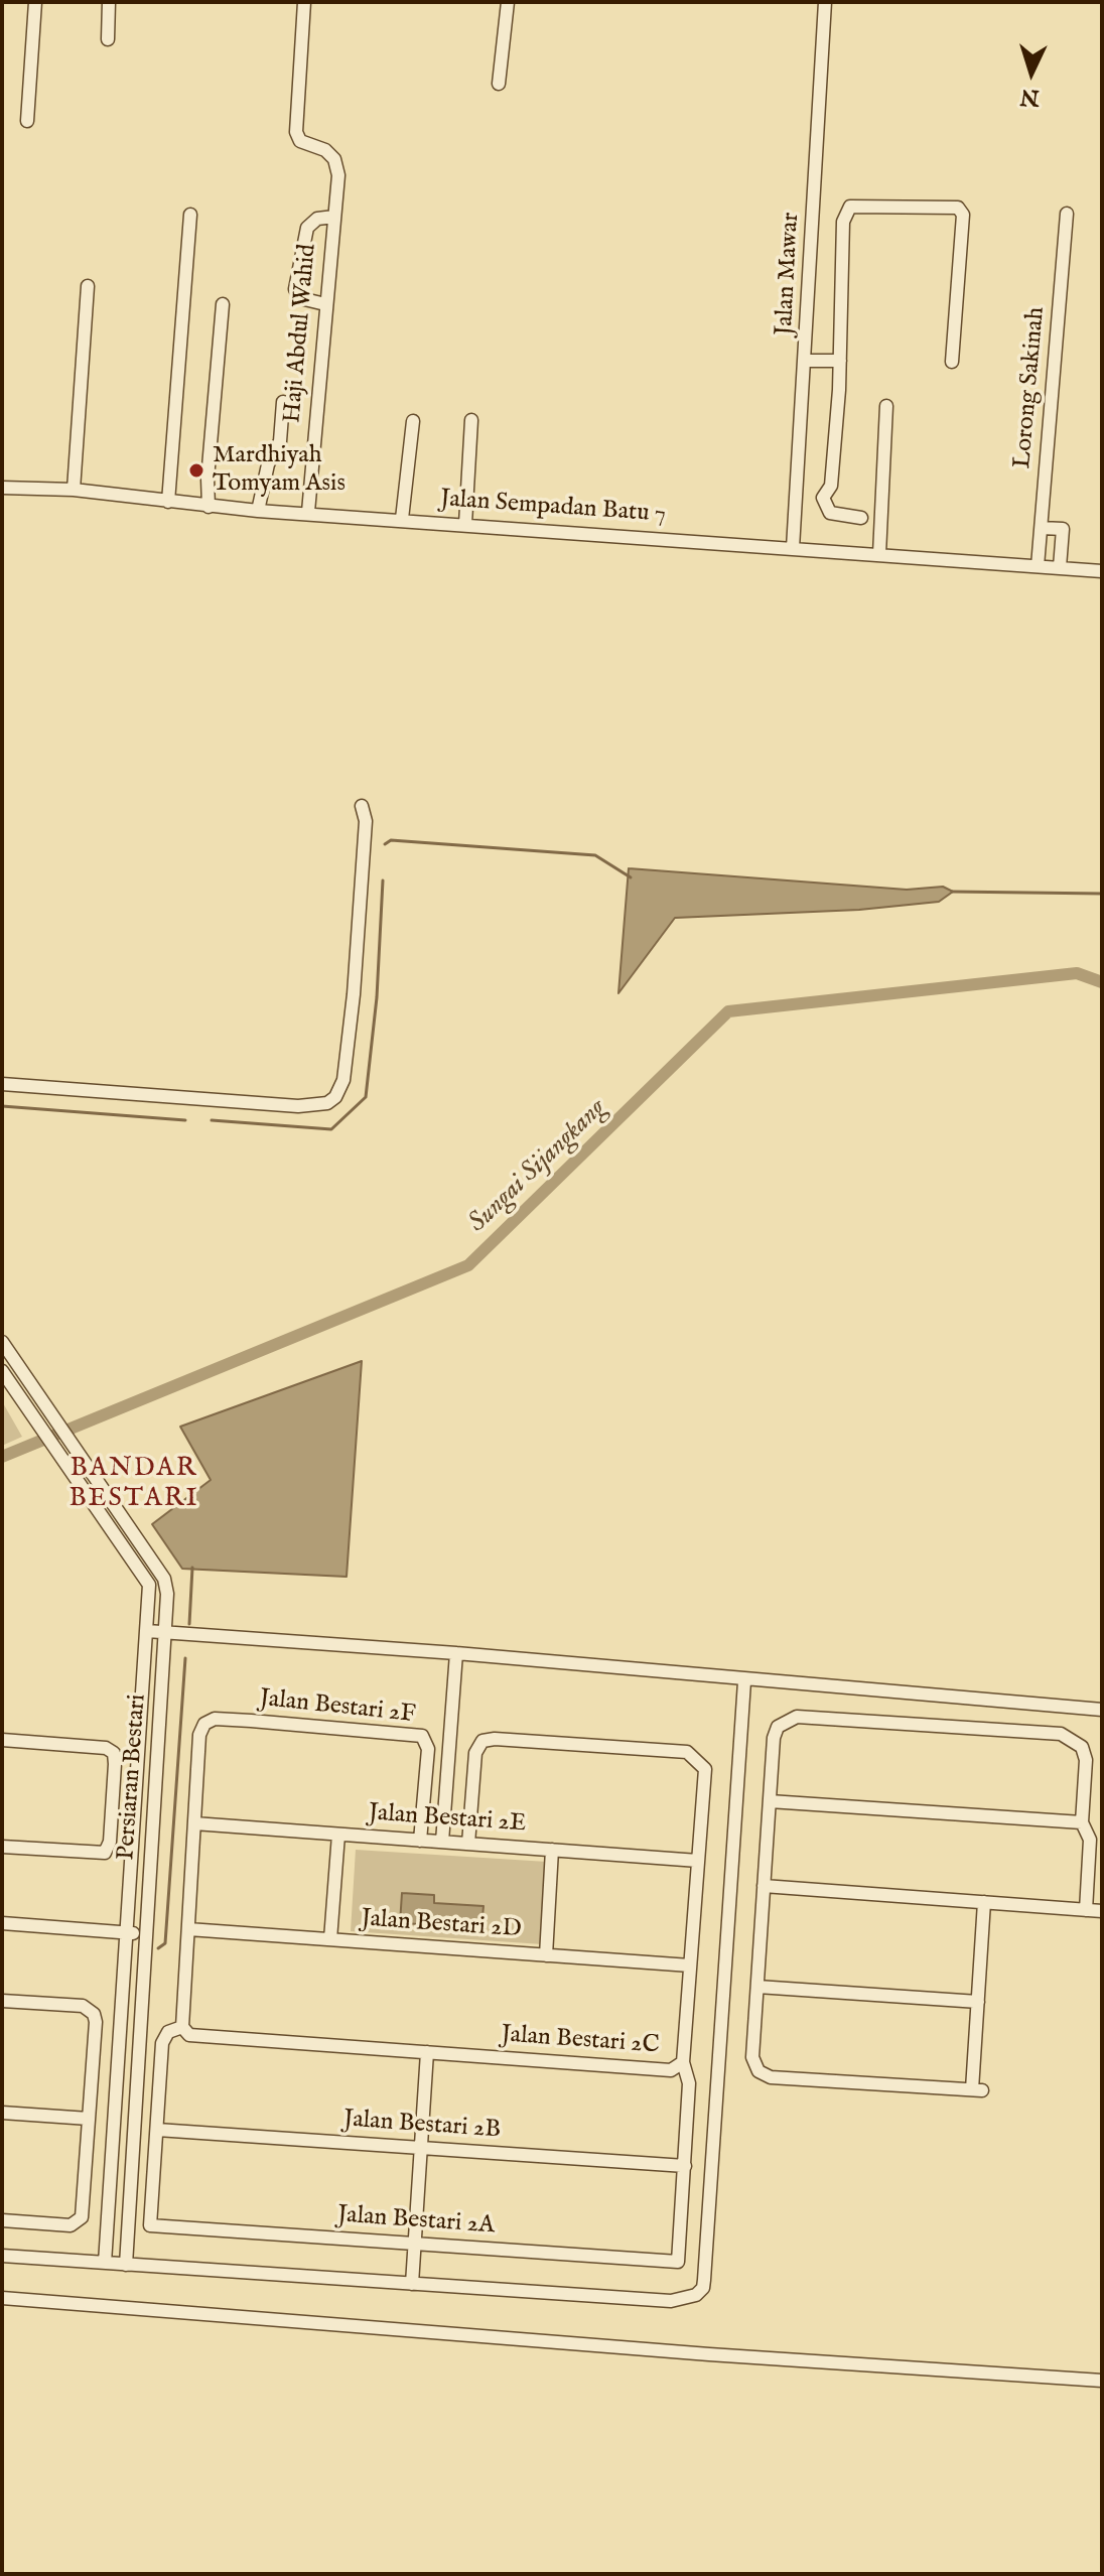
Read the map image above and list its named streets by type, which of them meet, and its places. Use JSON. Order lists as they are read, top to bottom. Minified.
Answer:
{"streets":{"street":["Jalan Mawar","Haji Abdul Wahid","Lorong Sakinah","Jalan Sempadan Batu 7","Jalan Bestari 2F","Persiaran Bestari","Jalan Bestari 2E","Jalan Bestari 2D","Jalan Bestari 2C","Jalan Bestari 2B","Jalan Bestari 2A"]},"crossings":[["Jalan Mawar","Jalan Sempadan Batu 7"],["Haji Abdul Wahid","Jalan Sempadan Batu 7"],["Lorong Sakinah","Jalan Sempadan Batu 7"],["Jalan Bestari 2F","Jalan Bestari 2E"],["Jalan Bestari 2E","Jalan Bestari 2C"],["Jalan Bestari 2D","Jalan Bestari 2C"],["Jalan Bestari 2B","Jalan Bestari 2A"]],"districts":["BANDAR BESTARI"],"water":["Sungai Sijangkang"],"places":["Mardhiyah Tomyam Asis"],"north":"bottom"}
